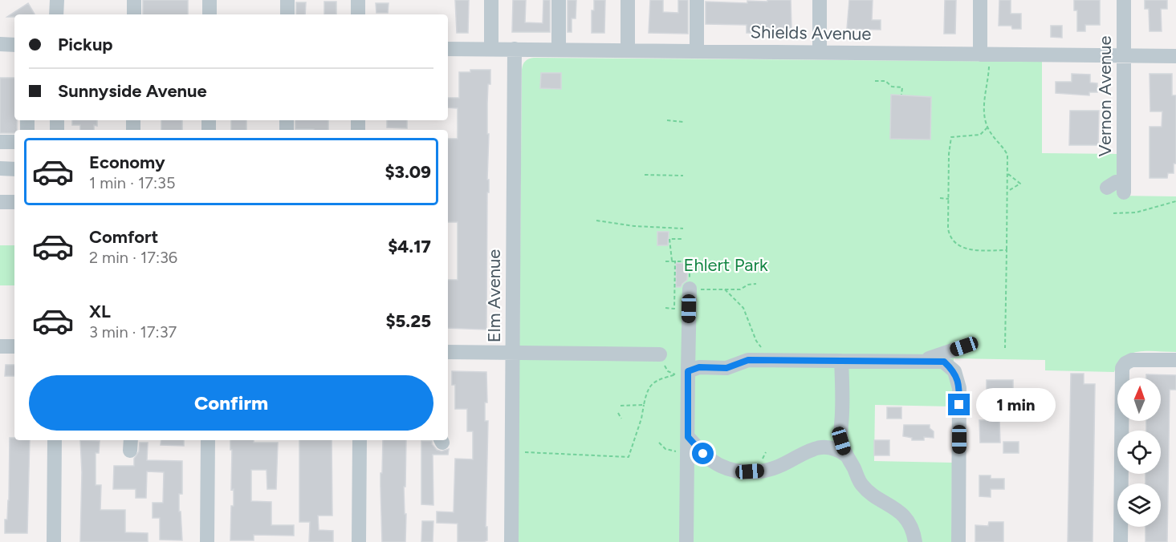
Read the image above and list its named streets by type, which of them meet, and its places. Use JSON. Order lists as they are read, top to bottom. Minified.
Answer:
{"streets":{"street":["Shields Avenue","Vernon Avenue","Elm Avenue"]},"crossings":[["Shields Avenue","Vernon Avenue"],["Shields Avenue","Elm Avenue"]],"parks":["Ehlert Park"],"north":"top","page":{"banner":["Pickup","Sunnyside Avenue"],"list":[{"name":"Economy","note":"1 min · 17:35","value":"$3.09"},{"name":"Comfort","note":"2 min · 17:36","value":"$4.17"},{"name":"XL","note":"3 min · 17:37","value":"$5.25"}],"buttons":"Confirm","bubble":"1 min"}}
